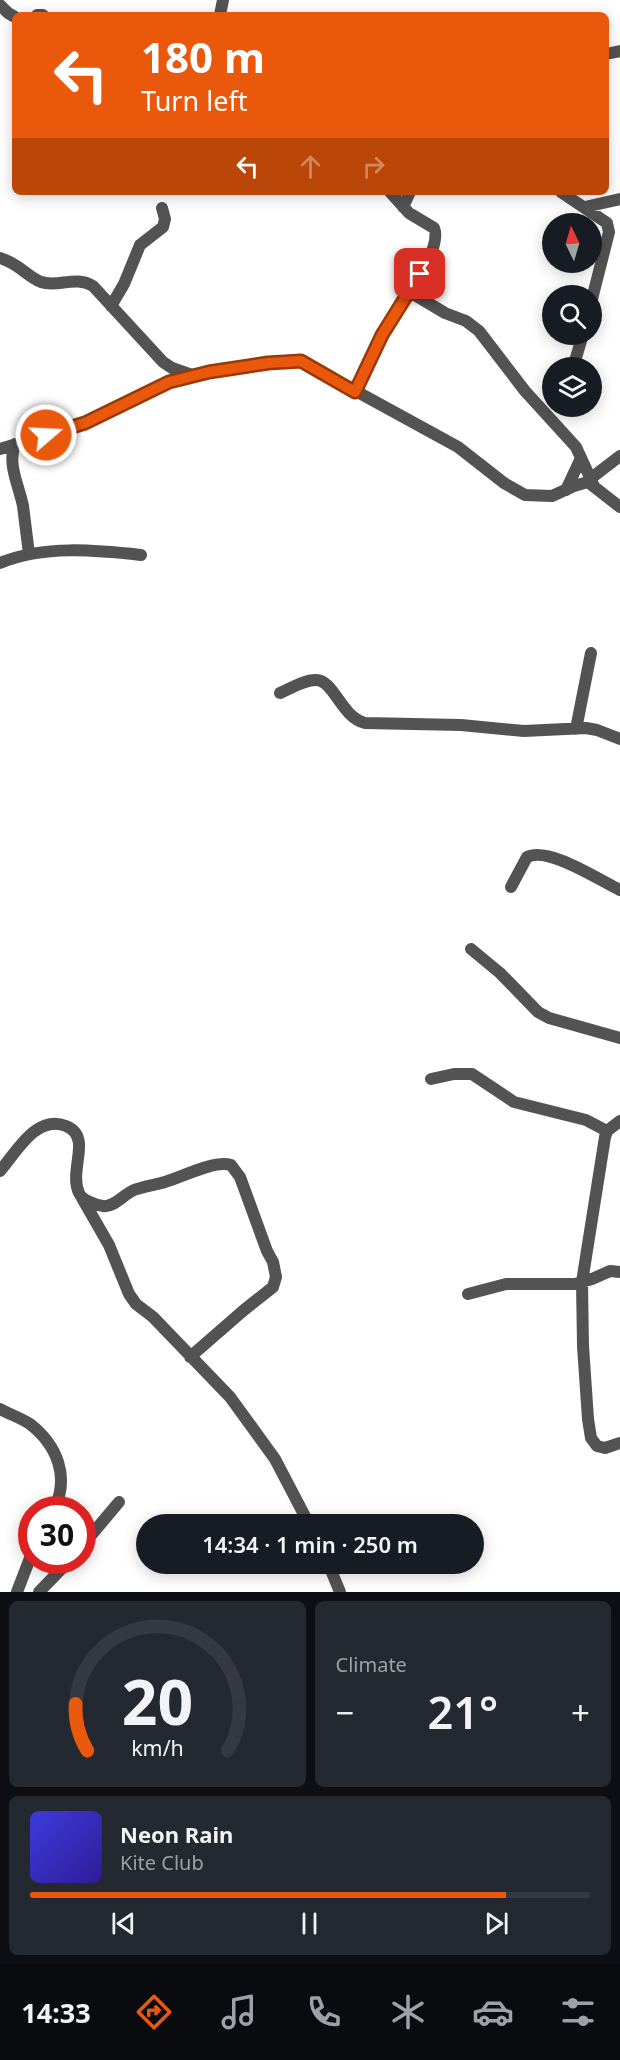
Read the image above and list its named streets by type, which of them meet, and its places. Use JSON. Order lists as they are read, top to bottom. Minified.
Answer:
{"north":"top","page":{"turn":["180 m","Turn left"],"limit":"30","trip":"14:34 · 1 min · 250 m","tile":"Climate","heat":["−","21°","+"],"song":["Neon Rain","Kite Club"],"tabs":"14:33","gauge":["20","km/h"]}}
